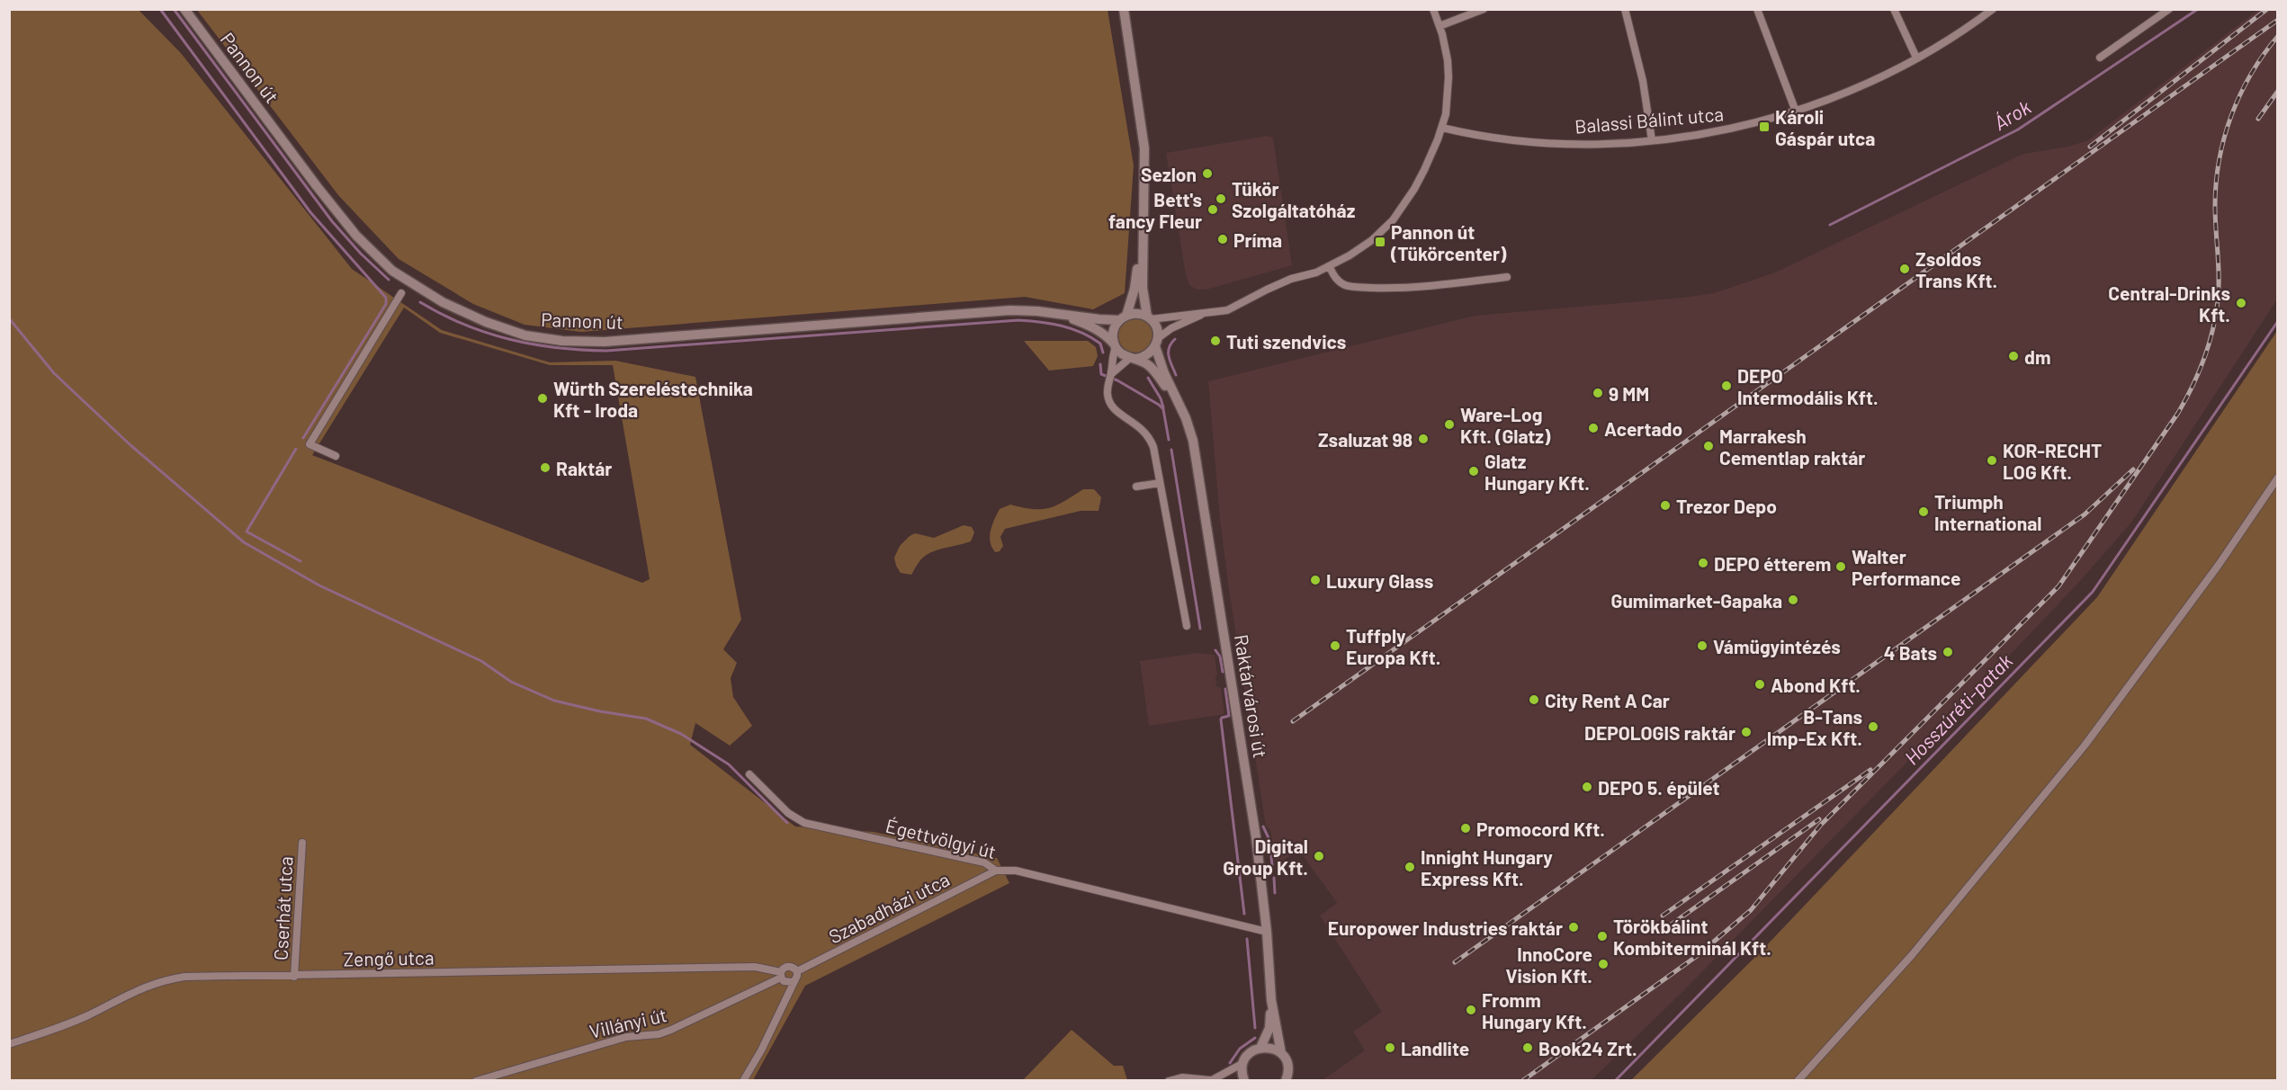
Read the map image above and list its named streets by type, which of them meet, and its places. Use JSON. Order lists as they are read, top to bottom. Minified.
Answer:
{"streets":{"main road":["Pannon út","Raktárvárosi út"],"street":["Balassi Bálint utca","Égettvölgyi út","Szabadházi utca","Cserhát utca","Zengő utca","Villányi út"]},"crossings":[["Pannon út","Raktárvárosi út"],["Raktárvárosi út","Égettvölgyi út"],["Égettvölgyi út","Szabadházi utca"],["Szabadházi utca","Zengő utca"],["Szabadházi utca","Villányi út"],["Cserhát utca","Zengő utca"],["Zengő utca","Villányi út"]],"water":["Árok","Hosszúréti-patak"],"places":{"transit":["Károli Gáspár utca","Pannon út (Tükörcenter)"],"other":["Sezlon","Tükör Szolgáltatóház","Bett's fancy Fleur","Príma","Zsoldos Trans Kft.","Central-Drinks Kft.","Tuti szendvics","dm","DEPO Intermodális Kft.","9 MM","Würth Szereléstechnika Kft - Iroda","Ware-Log Kft. (Glatz)","Acertado","Zsaluzat 98","Marrakesh Cementlap raktár","KOR-RECHT LOG Kft.","Raktár","Glatz Hungary Kft.","Trezor Depo","Triumph International","DEPO étterem","Walter Performance","Luxury Glass","Gumimarket-Gapaka","Tuffply Europa Kft.","Vámügyintézés","4 Bats","Abond Kft.","City Rent A Car","B-Tans Imp-Ex Kft.","DEPOLOGIS raktár","DEPO 5. épület","Promocord Kft.","Digital Group Kft.","Innight Hungary Express Kft.","Europower Industries raktár","Törökbálint Kombiterminál Kft.","InnoCore Vision Kft.","Fromm Hungary Kft.","Landlite","Book24 Zrt."]}}
